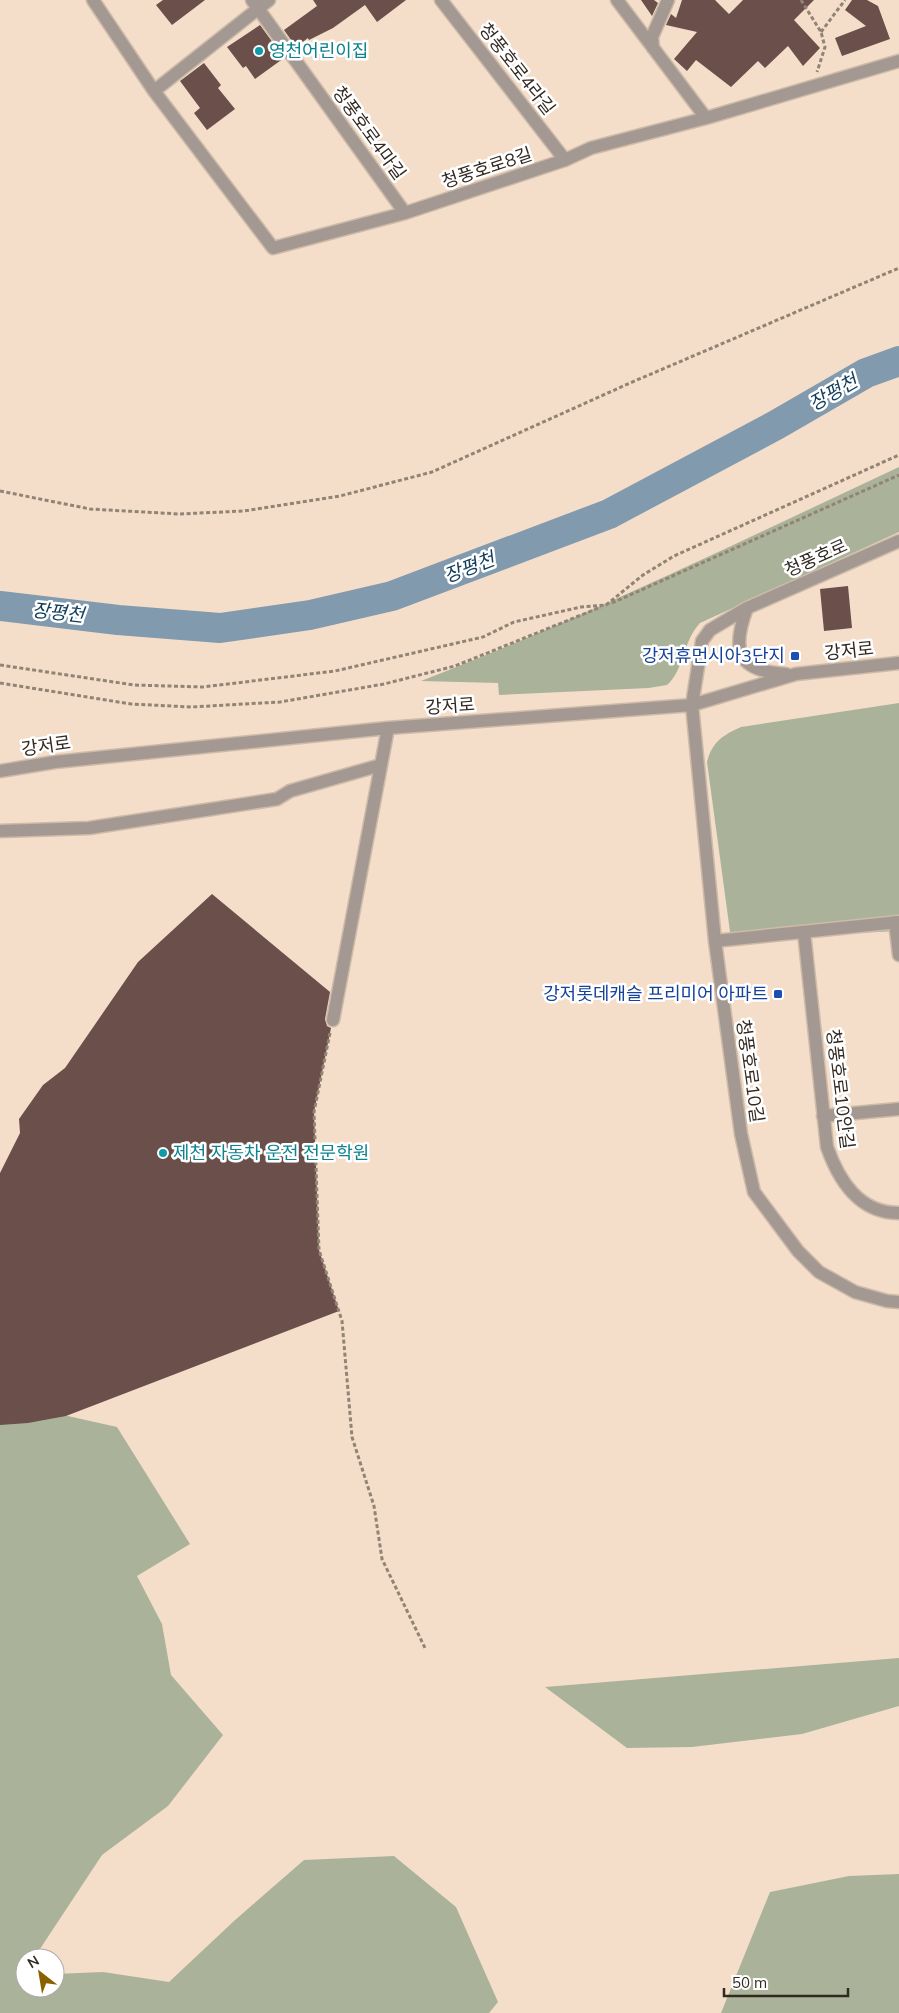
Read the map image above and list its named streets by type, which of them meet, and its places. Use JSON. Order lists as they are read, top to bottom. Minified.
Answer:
{"streets":{"street":["청풍호로4라길","청풍호로4마길","청풍호로8길","청풍호로","강저로","청풍호로10길","청풍호로10안길"]},"crossings":[["청풍호로4라길","청풍호로8길"],["청풍호로4마길","청풍호로8길"],["청풍호로","강저로"],["청풍호로","청풍호로10길"],["강저로","청풍호로10길"]],"water":["장평천"],"places":{"other":["영천어린이집","제천 자동차 운전 전문학원"],"transit":["강저휴먼시아3단지","강저롯데캐슬 프리미어 아파트"]},"scale_bar":"50 m","north":"top left"}
